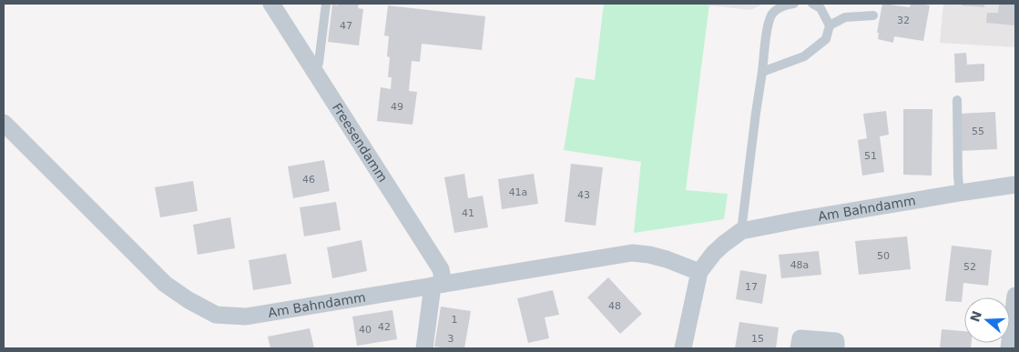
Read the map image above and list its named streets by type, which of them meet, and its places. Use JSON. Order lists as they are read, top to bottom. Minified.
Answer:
{"streets":{"street":["Freesendamm","Am Bahndamm"]},"crossings":[["Freesendamm","Am Bahndamm"]],"house_numbers":["32","47","49","55","51","46","41a","43","41","50","48a","52","17","48","1","42","40","3","15"],"north":"left"}
